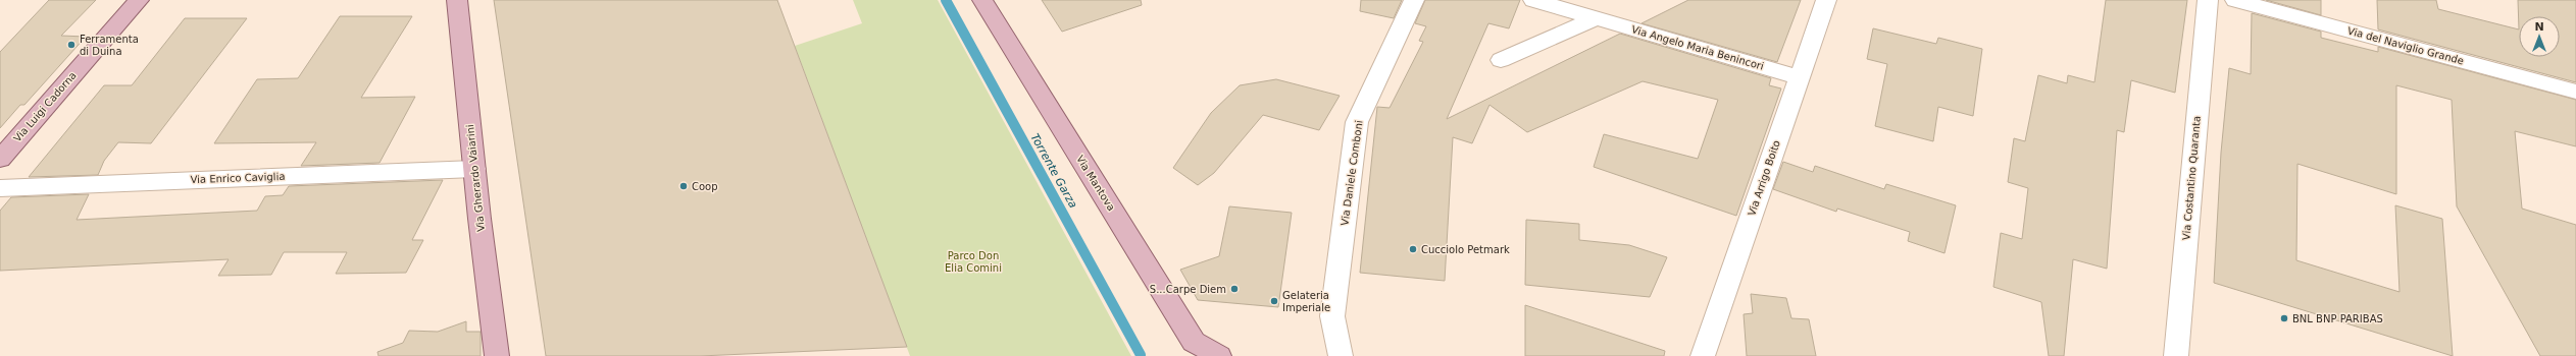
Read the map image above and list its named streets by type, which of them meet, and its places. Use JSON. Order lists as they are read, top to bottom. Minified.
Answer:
{"streets":{"main road":["Via Luigi Cadorna","Via Gherardo Vaiarini","Via Mantova"],"street":["Via del Naviglio Grande","Via Angelo Maria Benincori","Via Daniele Comboni","Via Enrico Caviglia","Via Arrigo Boito","Via Costantino Quaranta"]},"crossings":[["Via Angelo Maria Benincori","Via Arrigo Boito"],["Via Enrico Caviglia","Via Gherardo Vaiarini"]],"water":["Torrente Garza"],"parks":["Parco Don Elia Comini"],"places":["Ferramenta di Duina","Coop","Cucciolo Petmark","S...Carpe Diem","Gelateria Imperiale","BNL BNP PARIBAS"],"north":"top"}
